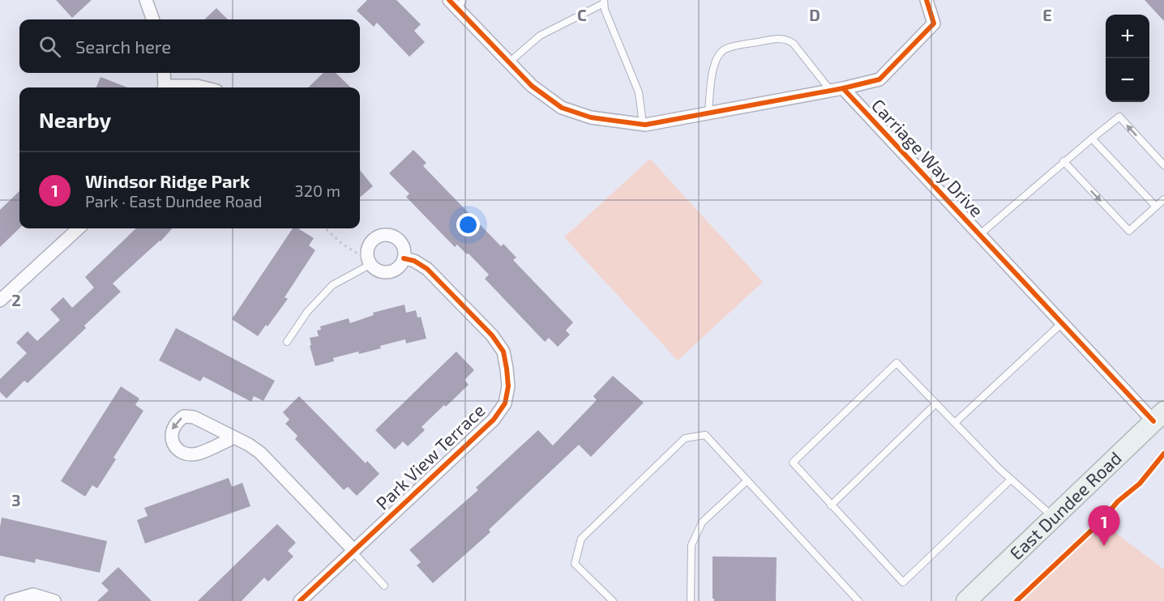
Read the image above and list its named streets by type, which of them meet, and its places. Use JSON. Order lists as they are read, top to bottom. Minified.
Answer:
{"streets":{"main road":["East Dundee Road"],"street":["Carriage Way Drive","Park View Terrace"]},"crossings":[["Carriage Way Drive","East Dundee Road"]],"page":{"map_buttons":["+","−"],"search":"Search here","heading":"Nearby","list":[{"mark":"1","name":"Windsor Ridge Park","note":"Park · East Dundee Road","value":"320 m"}],"pins":"1"},"grid":{"columns":["C","D","E"],"rows":["2","3"]}}
